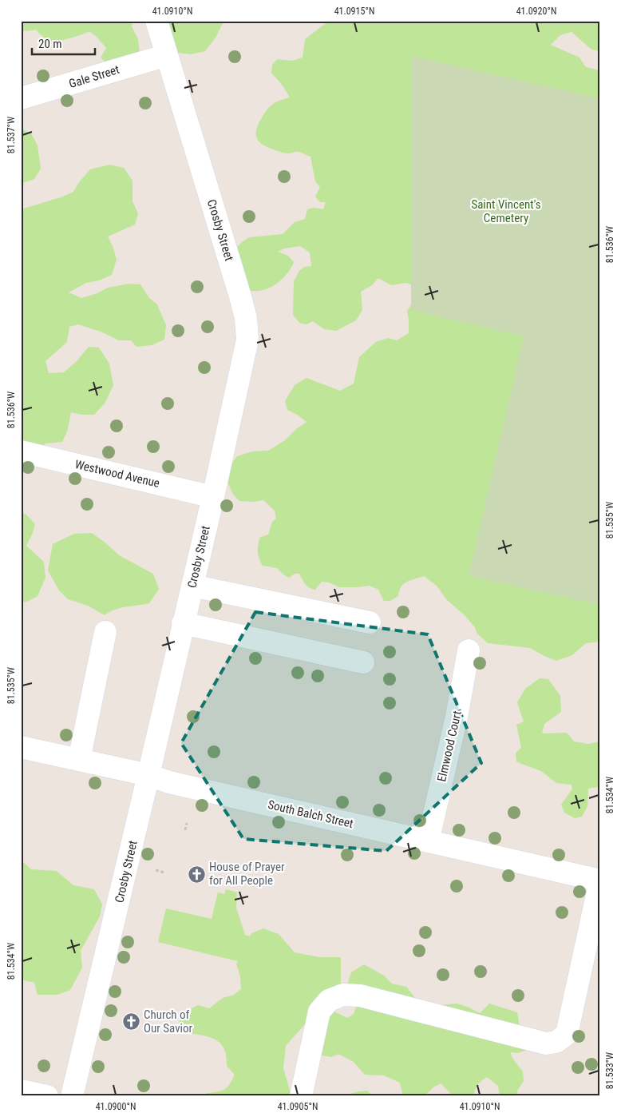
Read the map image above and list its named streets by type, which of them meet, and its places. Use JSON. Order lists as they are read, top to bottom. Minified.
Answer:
{"streets":{"street":["Gale Street","Crosby Street","Westwood Avenue","Elmwood Court","South Balch Street"]},"crossings":[["Gale Street","Crosby Street"],["Crosby Street","Westwood Avenue"],["Crosby Street","South Balch Street"],["Elmwood Court","South Balch Street"]],"parks":["Saint Vincent's Cemetery"],"places":{"church":["House of Prayer for All People","Church of Our Savior"]},"scale_bar":"20 m","coordinates":["41.0910°N","41.0915°N","41.0920°N","81.537°W","81.536°W","81.535°W","81.534°W","81.533°W","41.0900°N","41.0905°N"]}
